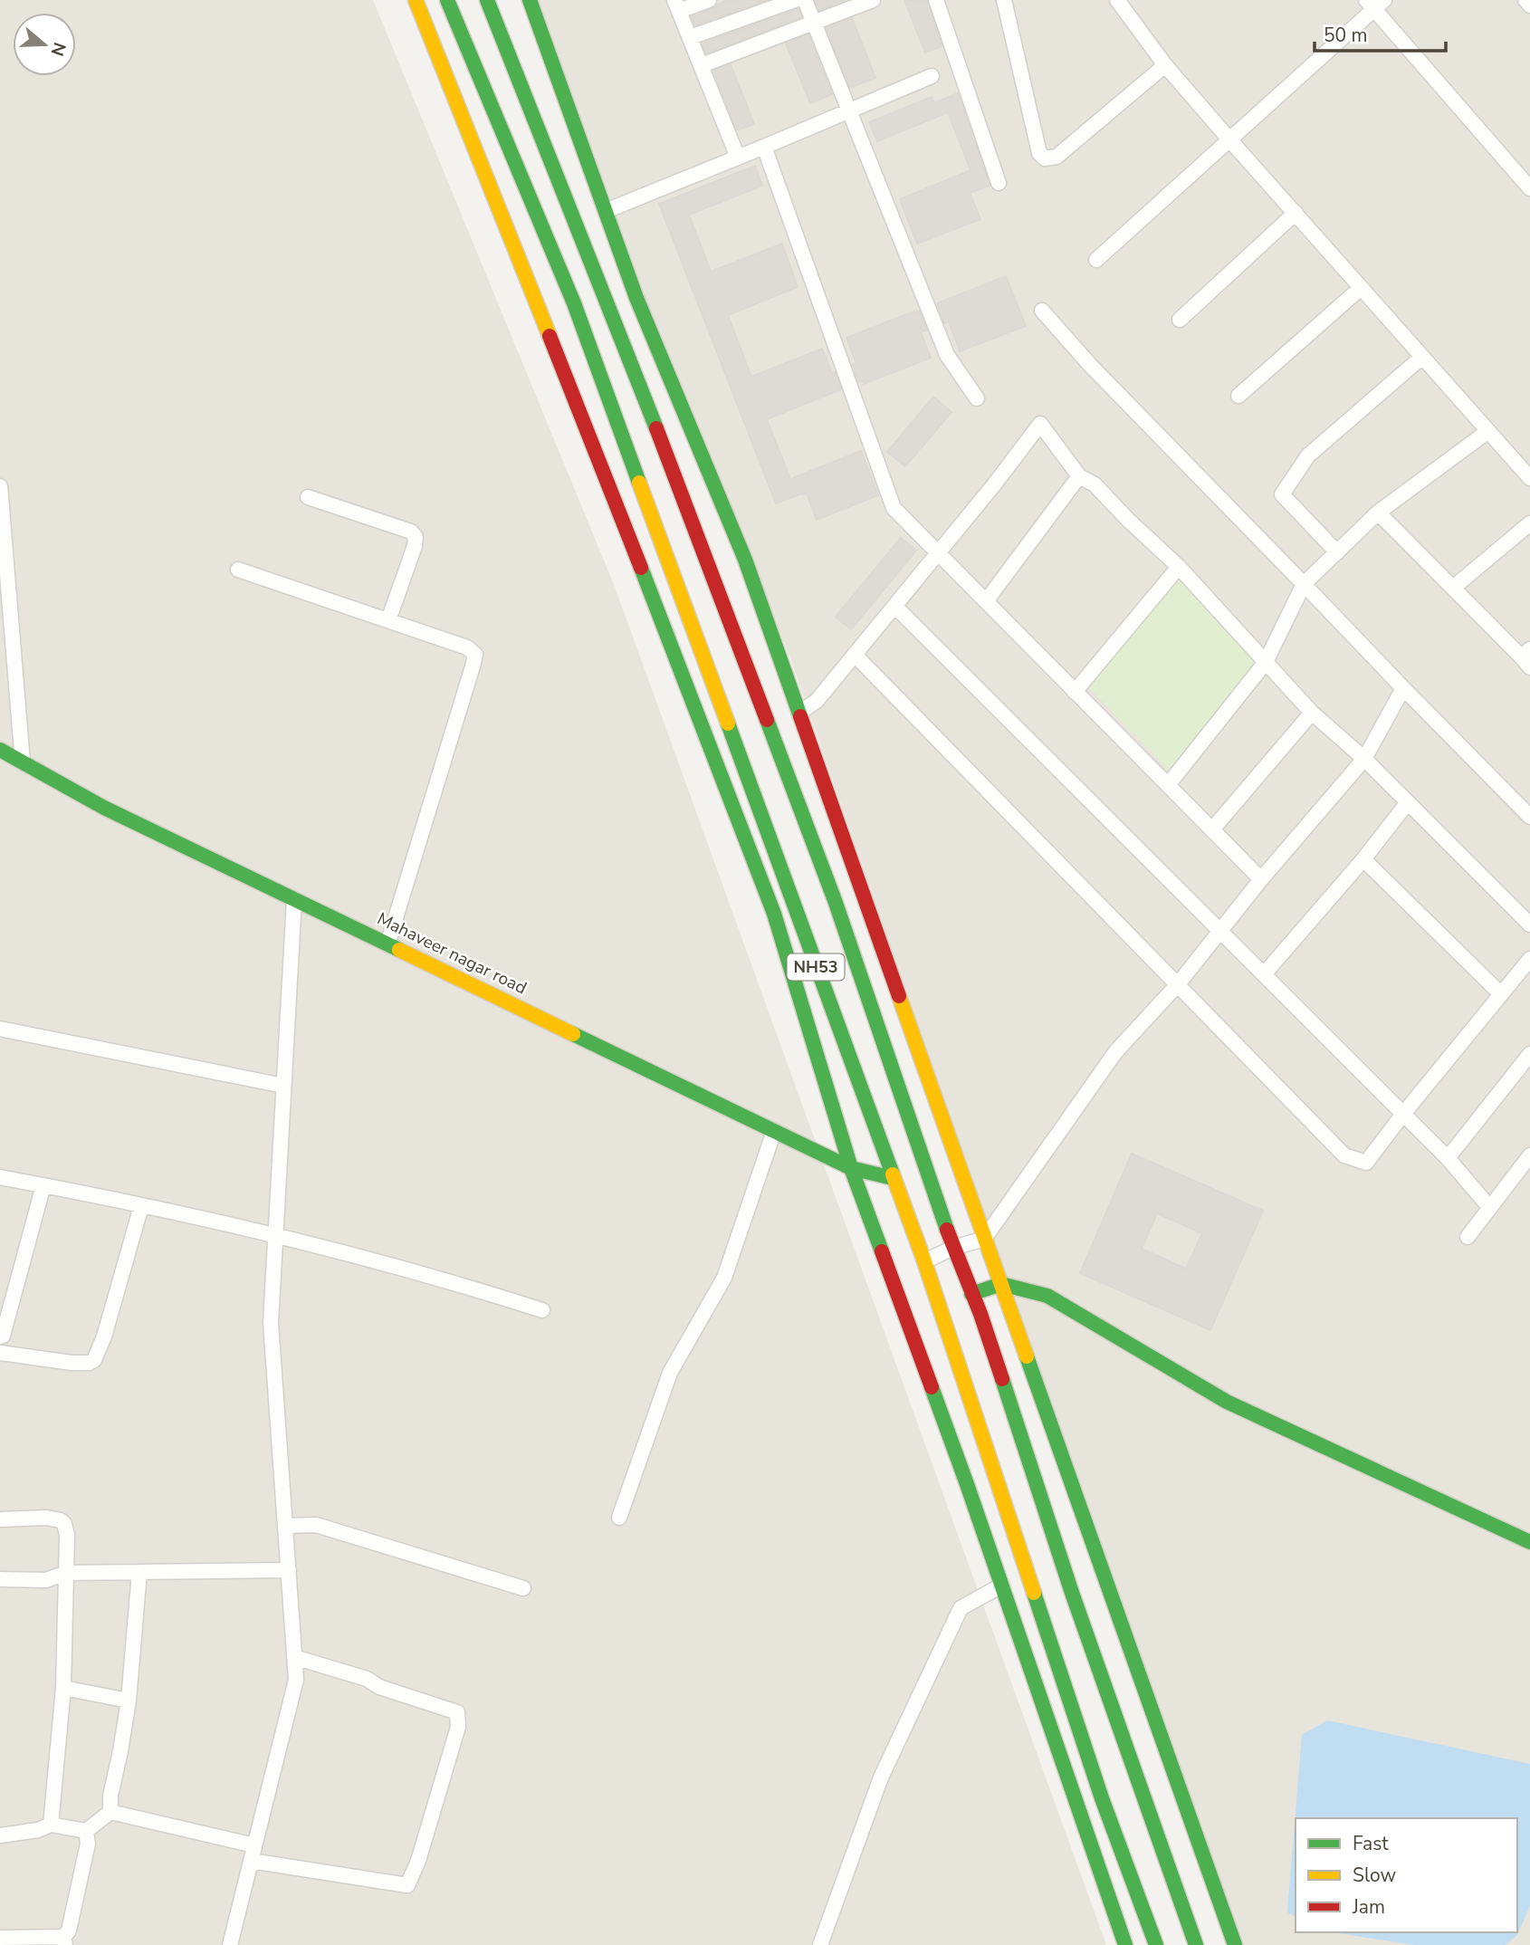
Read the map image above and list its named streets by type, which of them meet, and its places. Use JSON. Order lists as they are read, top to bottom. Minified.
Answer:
{"streets":{"main road":["Mahaveer nagar road","NH53"]},"crossings":[["Mahaveer nagar road","NH53"]],"legend":["Fast","Slow","Jam"],"scale_bar":"50 m","north":"right"}
